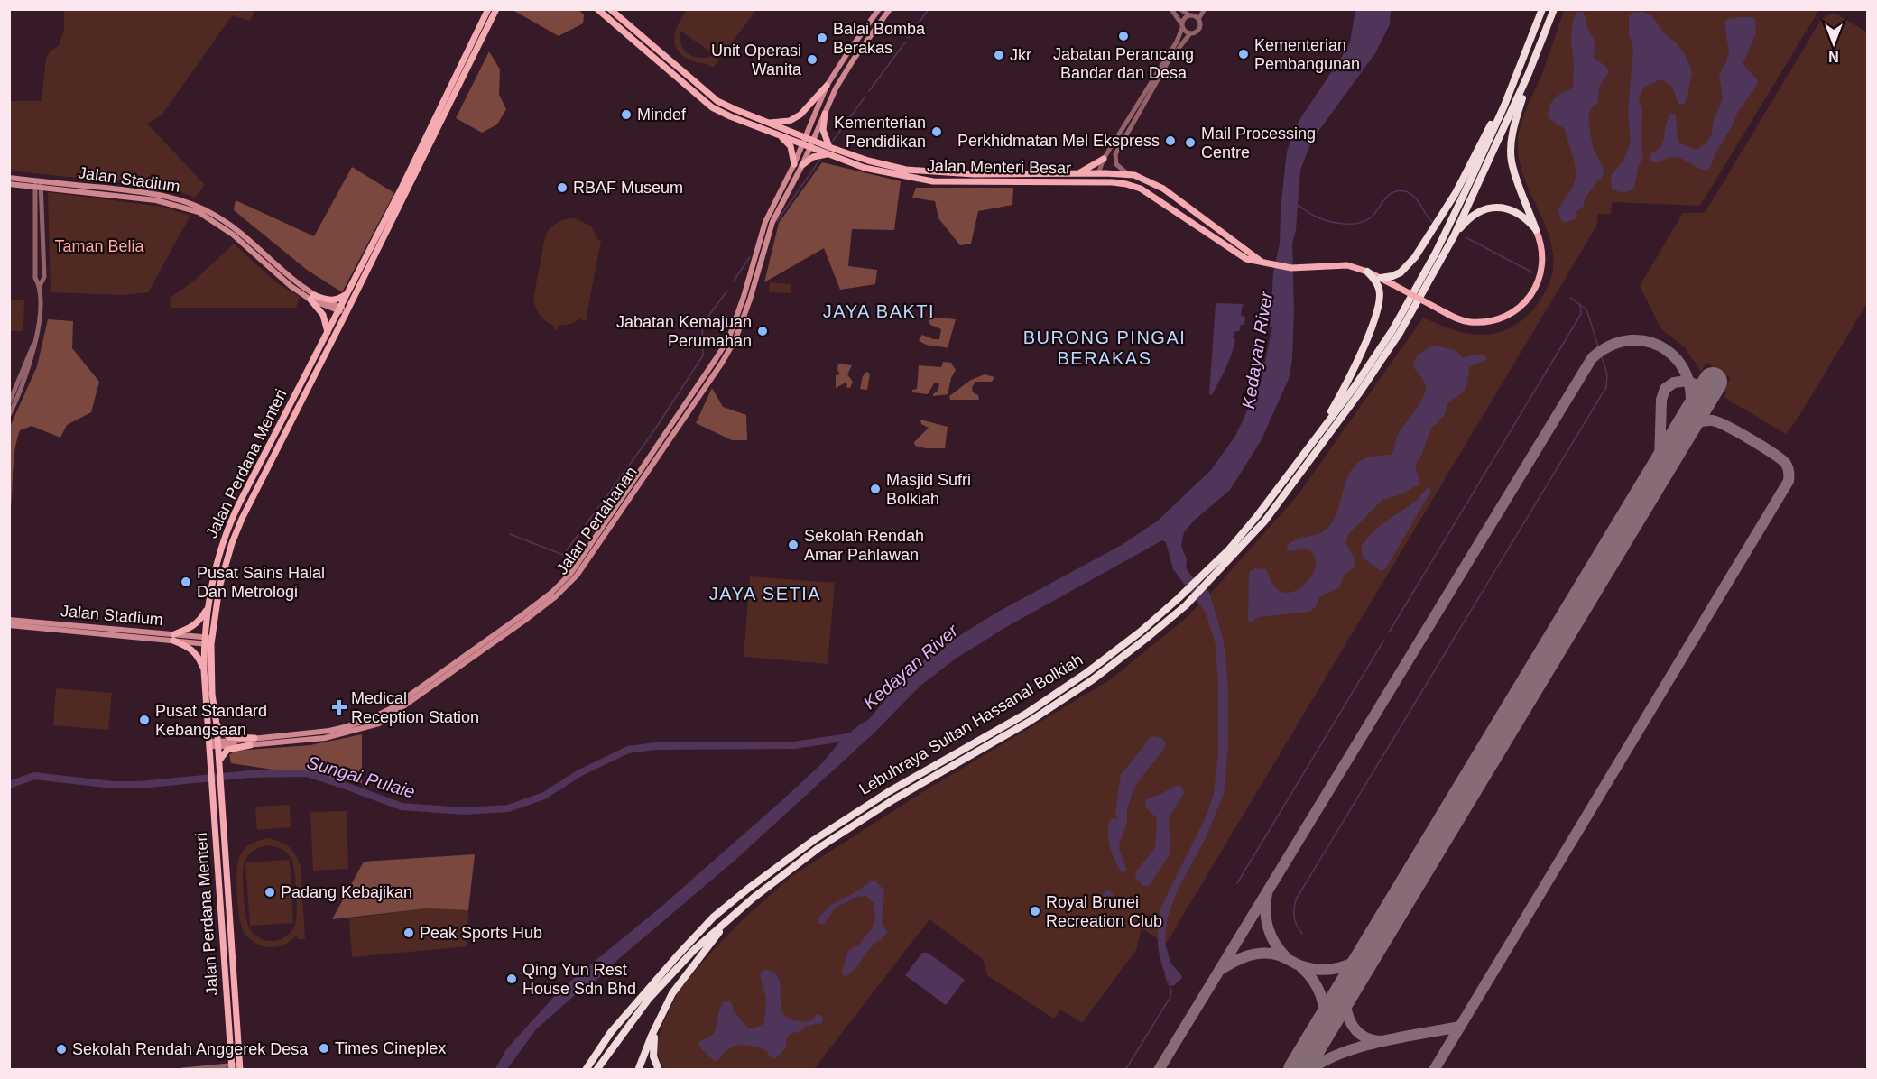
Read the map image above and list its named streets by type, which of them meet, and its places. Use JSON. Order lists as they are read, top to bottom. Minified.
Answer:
{"streets":{"highway":["Lebuhraya Sultan Hassanal Bolkiah"],"main road":["Jalan Menteri Besar","Jalan Stadium","Jalan Perdana Menteri","Jalan Pertahanan"]},"crossings":[["Jalan Menteri Besar","Jalan Pertahanan"],["Jalan Stadium","Jalan Perdana Menteri"],["Jalan Perdana Menteri","Jalan Pertahanan"]],"districts":["JAYA BAKTI","BURONG PINGAI BERAKAS","JAYA SETIA"],"water":["Kedayan River","Sungai Pulaie"],"parks":["Taman Belia"],"places":{"other":["Jabatan Perancang Bandar dan Desa","Balai Bomba Berakas","Kementerian Pembangunan","Jkr","Unit Operasi Wanita","Mindef","Kementerian Pendidikan","Perkhidmatan Mel Ekspress","Mail Processing Centre","RBAF Museum","Jabatan Kemajuan Perumahan","Masjid Sufri Bolkiah","Sekolah Rendah Amar Pahlawan","Pusat Sains Halal Dan Metrologi","Pusat Standard Kebangsaan","Padang Kebajikan","Royal Brunei Recreation Club","Peak Sports Hub","Qing Yun Rest House Sdn Bhd","Times Cineplex","Sekolah Rendah Anggerek Desa"],"health":["Medical Reception Station"]},"north":"bottom"}
